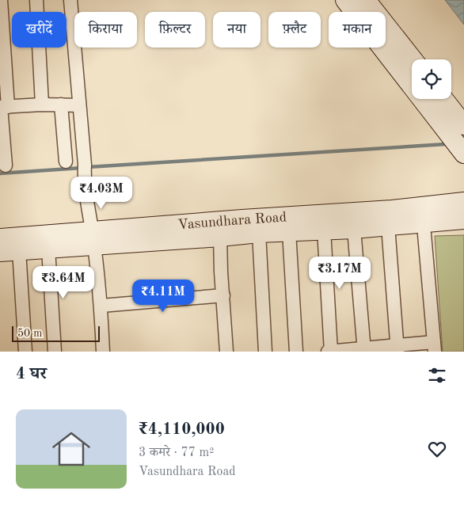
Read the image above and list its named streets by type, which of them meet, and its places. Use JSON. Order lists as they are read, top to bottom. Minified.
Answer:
{"streets":{"street":["Vasundhara Road"]},"scale_bar":"50 m","page":{"chip":["खरीदें","किराया","फ़िल्टर","नया","फ़्लैट","मकान"],"price":["₹4.03M","₹3.17M","₹3.64M","₹4.11M"],"scale":"50 m","heading":"4 घर","list":[{"name":"₹4,110,000","note":"3 कमरे · 77 m² · Vasundhara Road"}]}}
